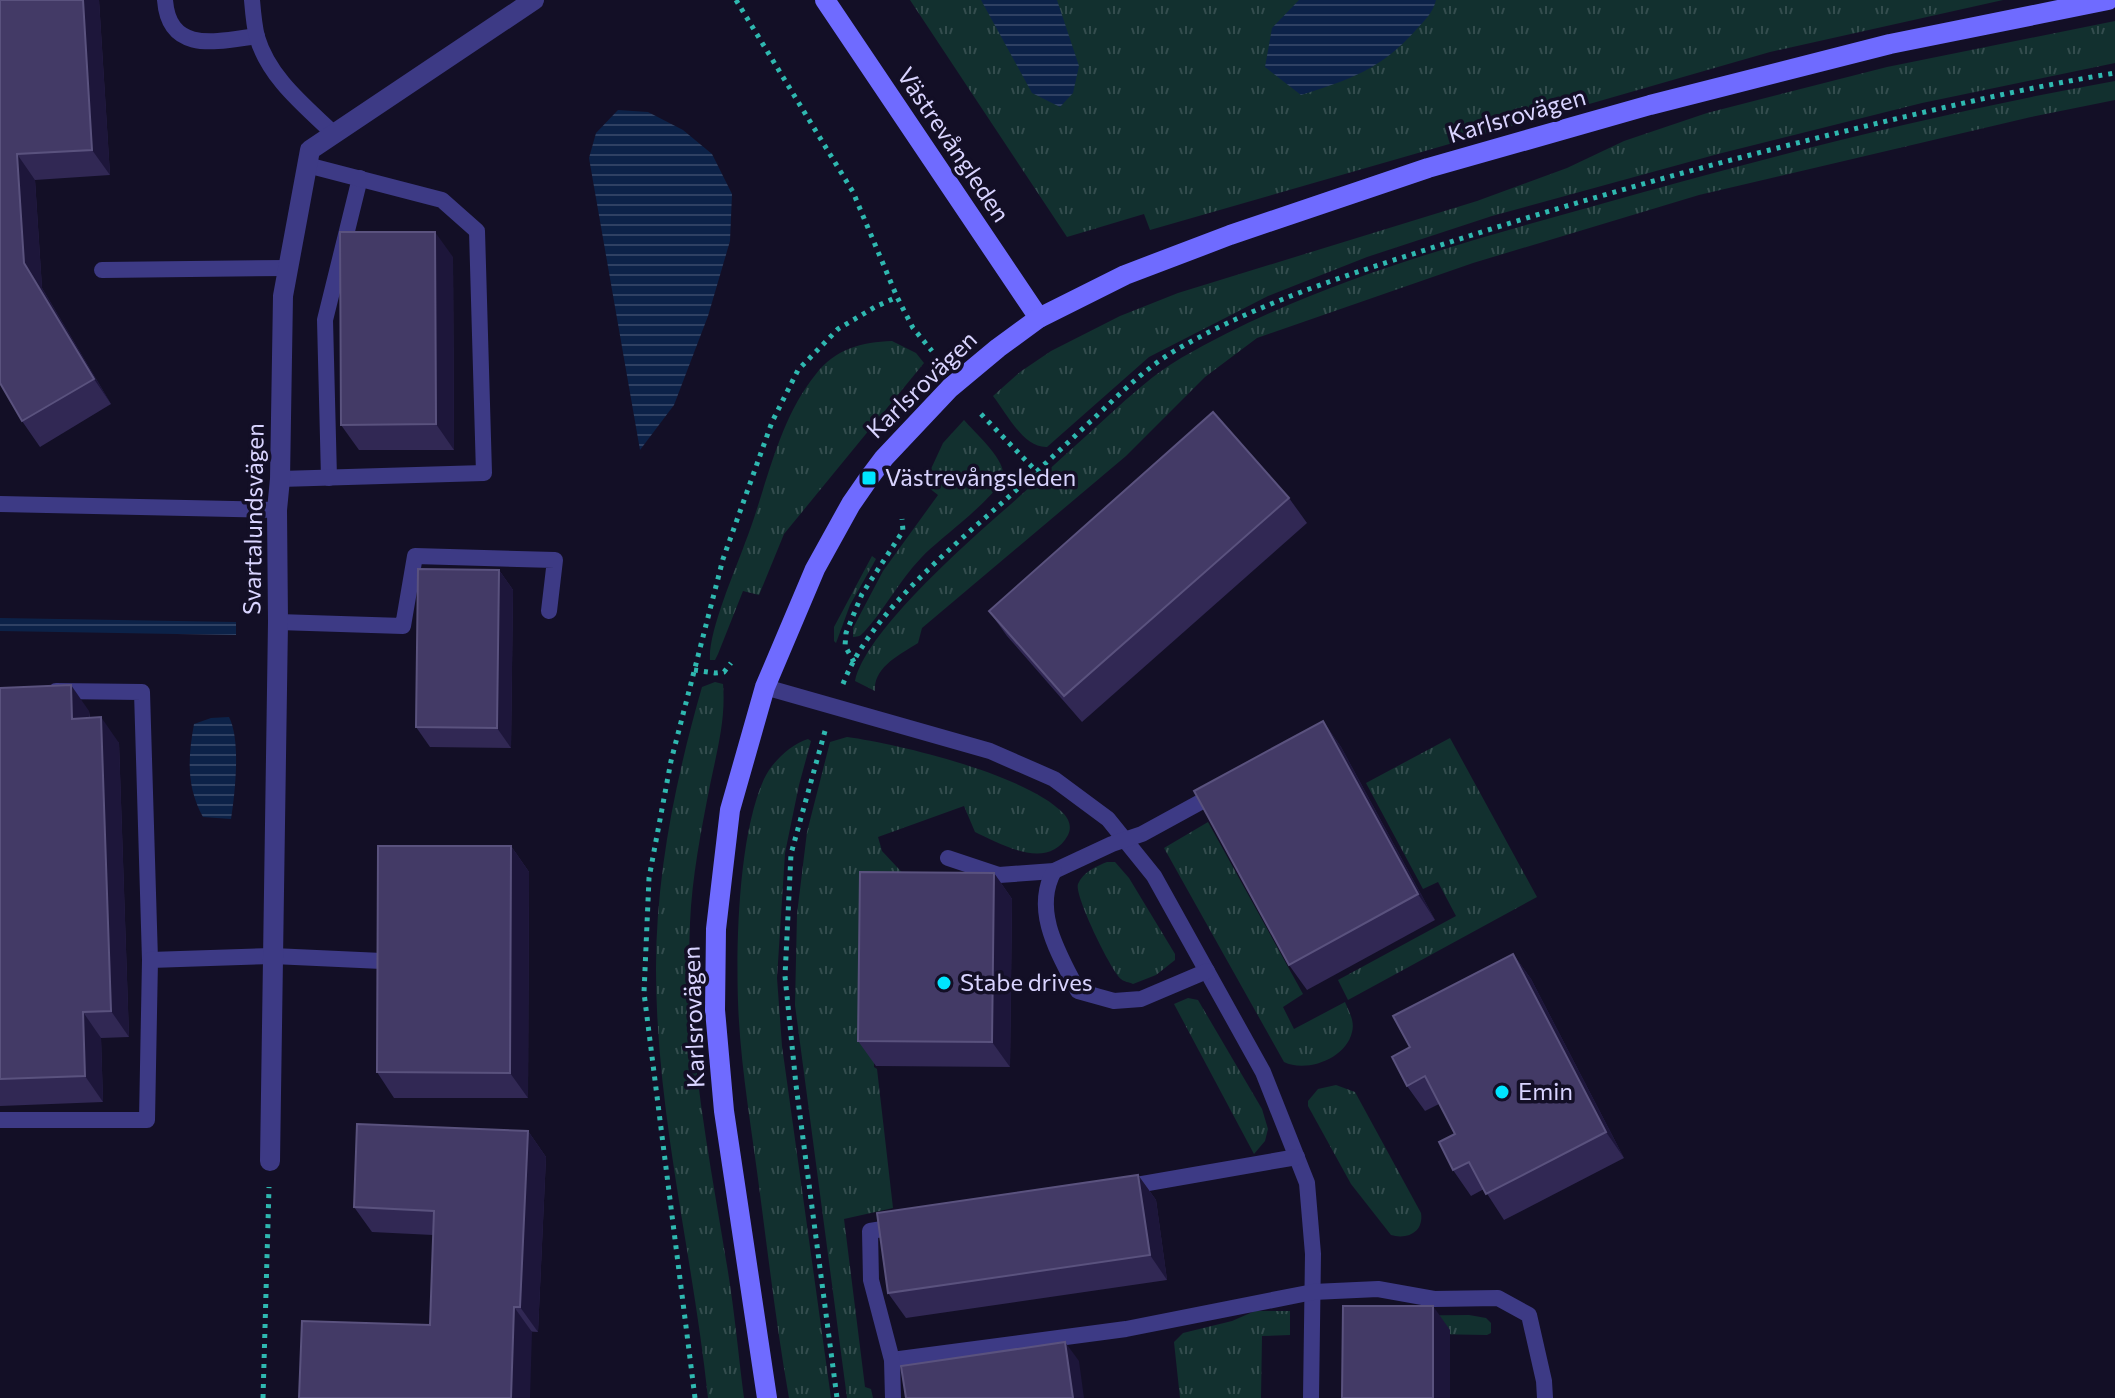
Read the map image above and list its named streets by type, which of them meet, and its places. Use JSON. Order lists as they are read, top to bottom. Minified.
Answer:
{"streets":{"street":["Karlsrovägen","Västrevångleden","Svartalundsvägen"]},"crossings":[["Karlsrovägen","Västrevångleden"]],"places":{"transit":["Västrevångsleden"],"other":["Stabe drives","Emin"]}}
